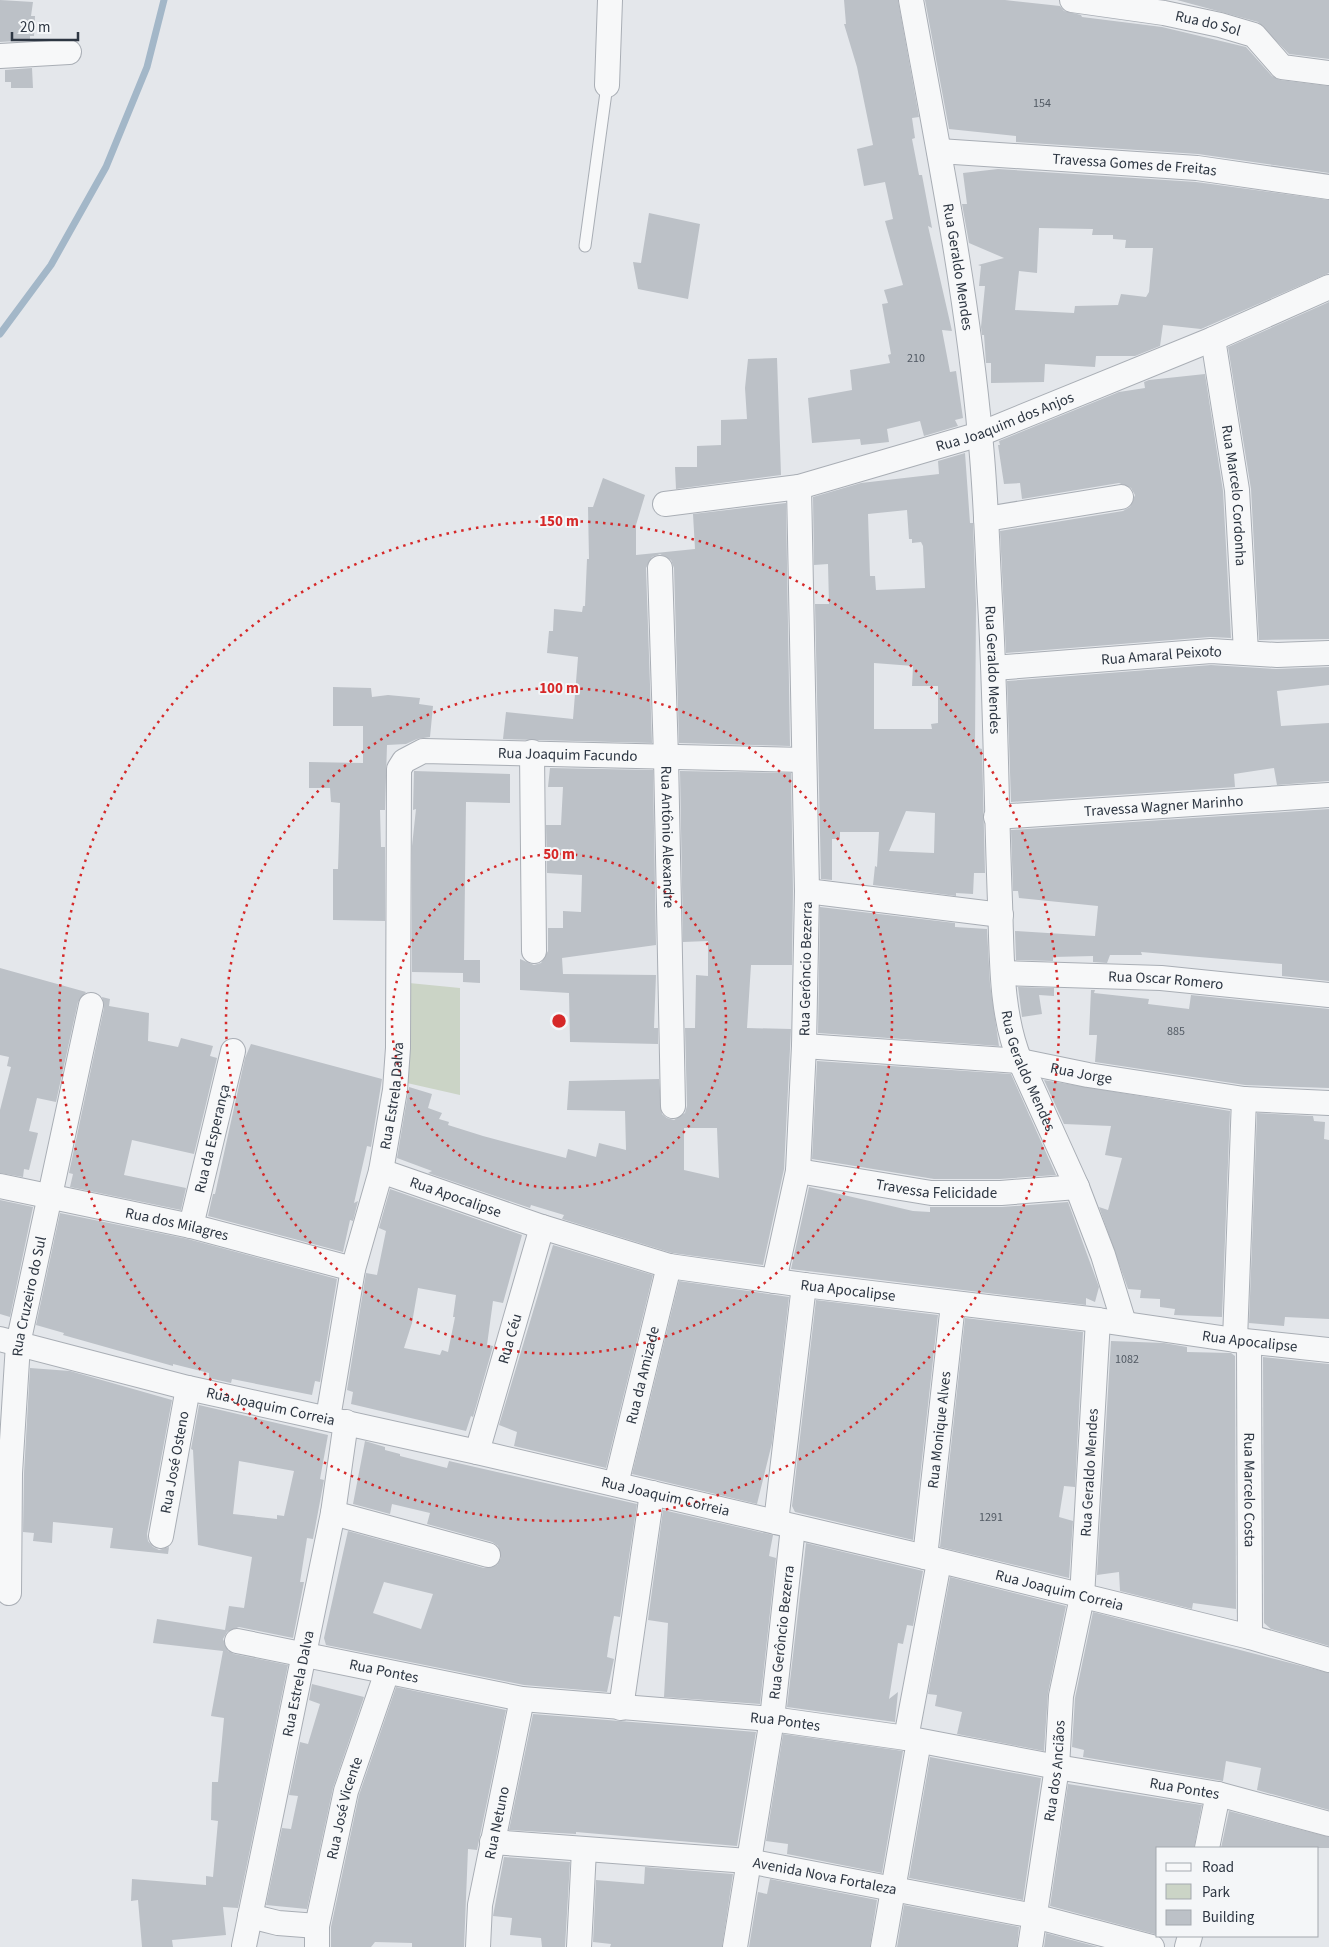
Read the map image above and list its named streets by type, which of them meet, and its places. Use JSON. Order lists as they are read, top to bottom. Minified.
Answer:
{"streets":{"street":["Rua do Sol","Travessa Gomes de Freitas","Rua Geraldo Mendes","Rua Joaquim dos Anjos","Rua Marcelo Cordonha","Rua Amaral Peixoto","Rua Joaquim Facundo","Travessa Wagner Marinho","Rua Antônio Alexandre","Rua Gerôncio Bezerra","Rua Oscar Romero","Rua Jorge","Rua Estrela Dalva","Rua da Esperança","Travessa Felicidade","Rua Apocalipse","Rua dos Milagres","Rua Cruzeiro do Sul","Rua Céu","Rua da Amizade","Rua Joaquim Correia","Rua Monique Alves","Rua José Osteno","Rua Marcelo Costa","Rua Pontes","Rua dos Anciãos","Rua José Vicente","Rua Netuno","Avenida Nova Fortaleza"]},"crossings":[["Travessa Gomes de Freitas","Rua Geraldo Mendes"],["Rua Geraldo Mendes","Rua Joaquim dos Anjos"],["Rua Geraldo Mendes","Rua Amaral Peixoto"],["Rua Geraldo Mendes","Travessa Wagner Marinho"],["Rua Geraldo Mendes","Rua Oscar Romero"],["Rua Geraldo Mendes","Rua Jorge"],["Rua Geraldo Mendes","Travessa Felicidade"],["Rua Geraldo Mendes","Rua Apocalipse"],["Rua Geraldo Mendes","Rua Joaquim Correia"],["Rua Geraldo Mendes","Rua dos Anciãos"],["Rua Joaquim dos Anjos","Rua Marcelo Cordonha"],["Rua Marcelo Cordonha","Rua Amaral Peixoto"],["Rua Joaquim Facundo","Rua Antônio Alexandre"],["Rua Joaquim Facundo","Rua Estrela Dalva"],["Rua Gerôncio Bezerra","Rua Jorge"],["Rua Gerôncio Bezerra","Rua Apocalipse"],["Rua Gerôncio Bezerra","Rua Joaquim Correia"],["Rua Gerôncio Bezerra","Rua Pontes"],["Rua Gerôncio Bezerra","Avenida Nova Fortaleza"],["Rua Jorge","Rua Marcelo Costa"],["Rua Estrela Dalva","Rua Apocalipse"],["Rua Estrela Dalva","Rua dos Milagres"],["Rua Estrela Dalva","Rua Joaquim Correia"],["Rua Estrela Dalva","Rua Pontes"],["Rua da Esperança","Rua dos Milagres"],["Rua Apocalipse","Rua Céu"],["Rua Apocalipse","Rua da Amizade"],["Rua Apocalipse","Rua Monique Alves"],["Rua Apocalipse","Rua Marcelo Costa"],["Rua dos Milagres","Rua Cruzeiro do Sul"],["Rua Cruzeiro do Sul","Rua Joaquim Correia"],["Rua Céu","Rua Joaquim Correia"],["Rua da Amizade","Rua Joaquim Correia"],["Rua Joaquim Correia","Rua Monique Alves"],["Rua Joaquim Correia","Rua José Osteno"],["Rua Joaquim Correia","Rua Marcelo Costa"],["Rua Joaquim Correia","Rua dos Anciãos"],["Rua Monique Alves","Rua Pontes"],["Rua Monique Alves","Avenida Nova Fortaleza"],["Rua Pontes","Rua dos Anciãos"],["Rua Pontes","Rua José Vicente"],["Rua Pontes","Rua Netuno"],["Rua dos Anciãos","Avenida Nova Fortaleza"],["Rua Netuno","Avenida Nova Fortaleza"]],"house_numbers":["154","210","885","1082","1291"],"legend":["Road","Park","Building"],"scale_bar":"20 m","rings":["150 m","100 m","50 m"]}
